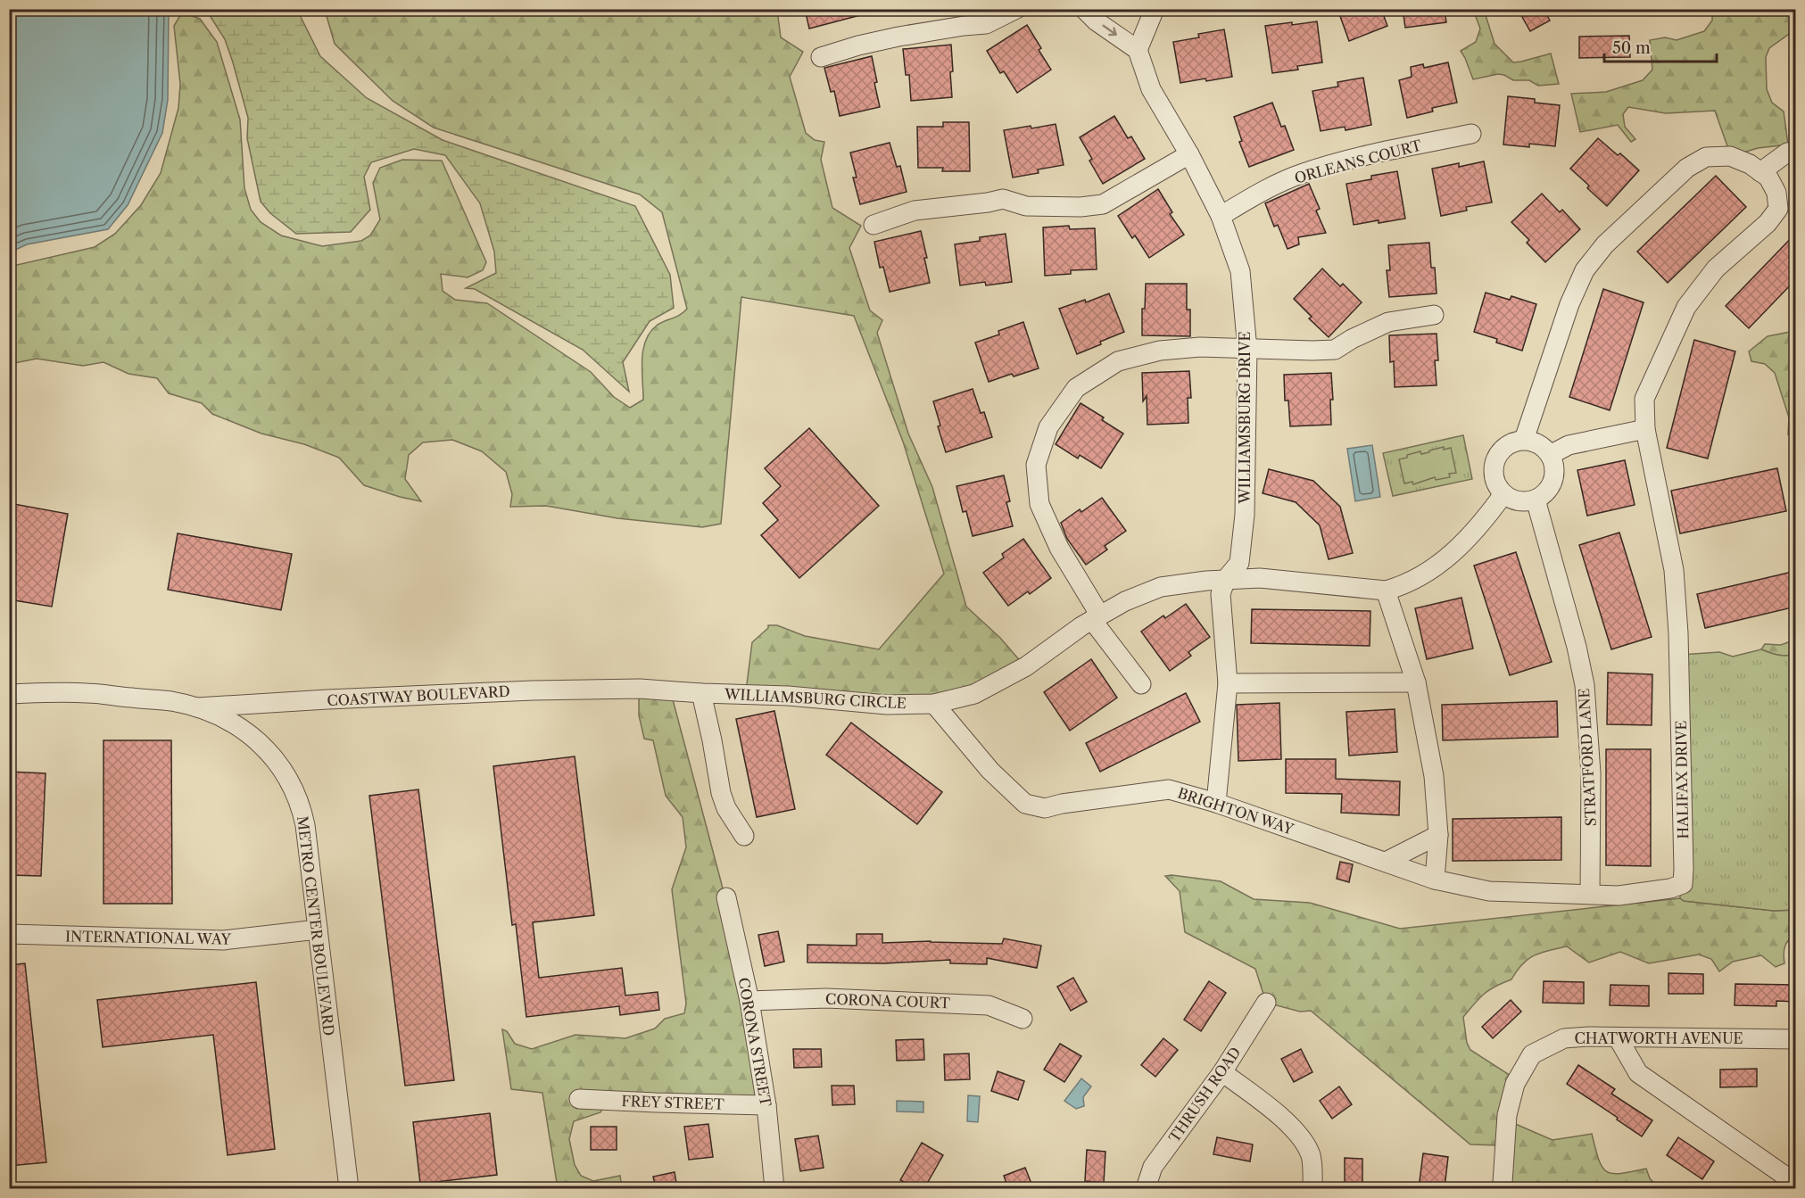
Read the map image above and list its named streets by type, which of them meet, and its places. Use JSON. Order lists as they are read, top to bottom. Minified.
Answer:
{"streets":{"street":["ORLEANS COURT","WILLIAMSBURG DRIVE","COASTWAY BOULEVARD","WILLIAMSBURG CIRCLE","STRATFORD LANE","HALIFAX DRIVE","BRIGHTON WAY","METRO CENTER BOULEVARD","INTERNATIONAL WAY","CORONA COURT","CHATWORTH AVENUE","CORONA STREET","THRUSH ROAD","FREY STREET"]},"crossings":[["ORLEANS COURT","WILLIAMSBURG DRIVE"],["WILLIAMSBURG DRIVE","WILLIAMSBURG CIRCLE"],["COASTWAY BOULEVARD","WILLIAMSBURG CIRCLE"],["COASTWAY BOULEVARD","METRO CENTER BOULEVARD"],["WILLIAMSBURG CIRCLE","STRATFORD LANE"],["WILLIAMSBURG CIRCLE","BRIGHTON WAY"],["STRATFORD LANE","HALIFAX DRIVE"],["HALIFAX DRIVE","BRIGHTON WAY"],["METRO CENTER BOULEVARD","INTERNATIONAL WAY"],["CORONA COURT","CORONA STREET"],["CORONA STREET","FREY STREET"]],"scale_bar":"50 m"}
